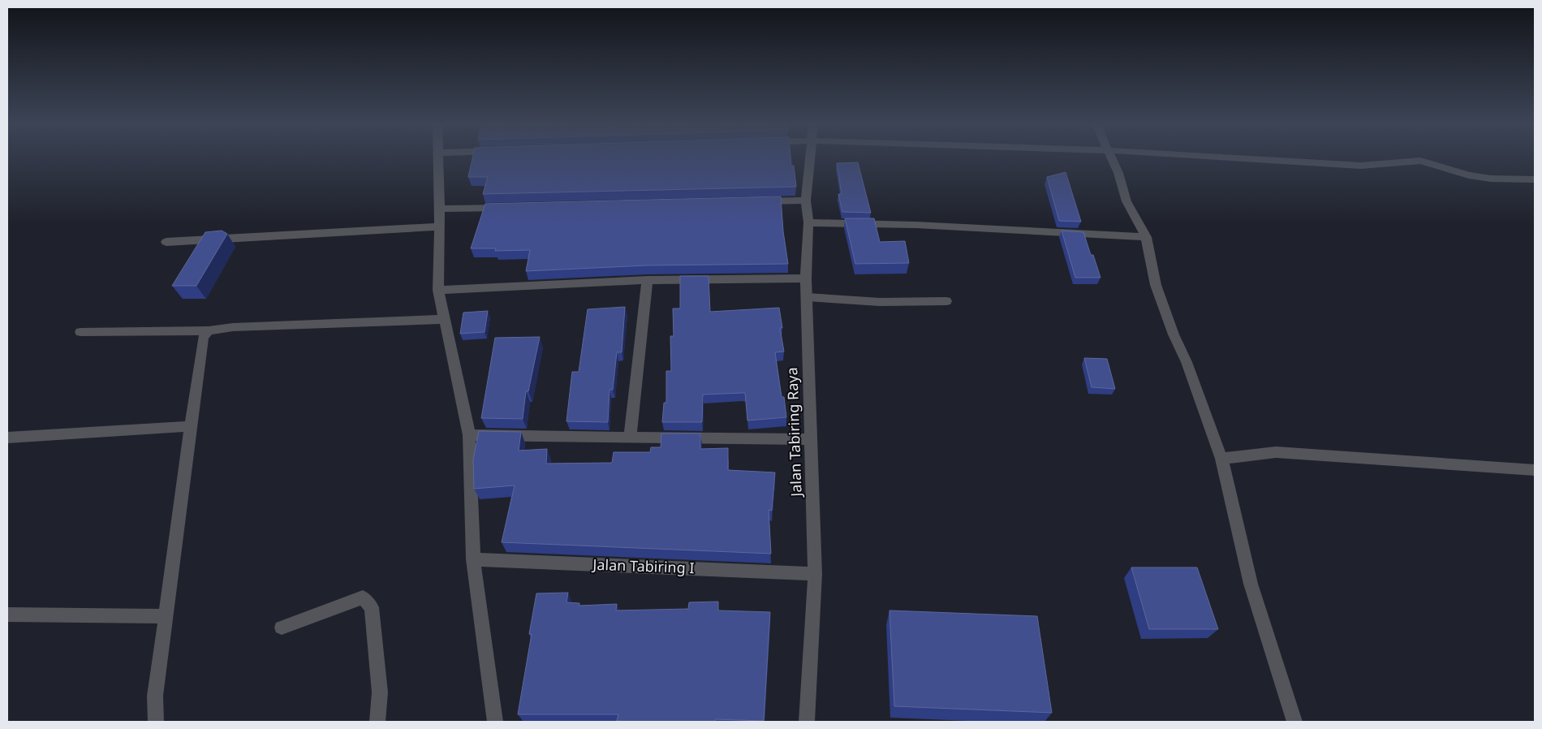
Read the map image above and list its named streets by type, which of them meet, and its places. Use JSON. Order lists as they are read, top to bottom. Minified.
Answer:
{"streets":{"street":["Jalan Tabiring Raya","Jalan Tabiring I"]},"crossings":[["Jalan Tabiring Raya","Jalan Tabiring I"]]}
